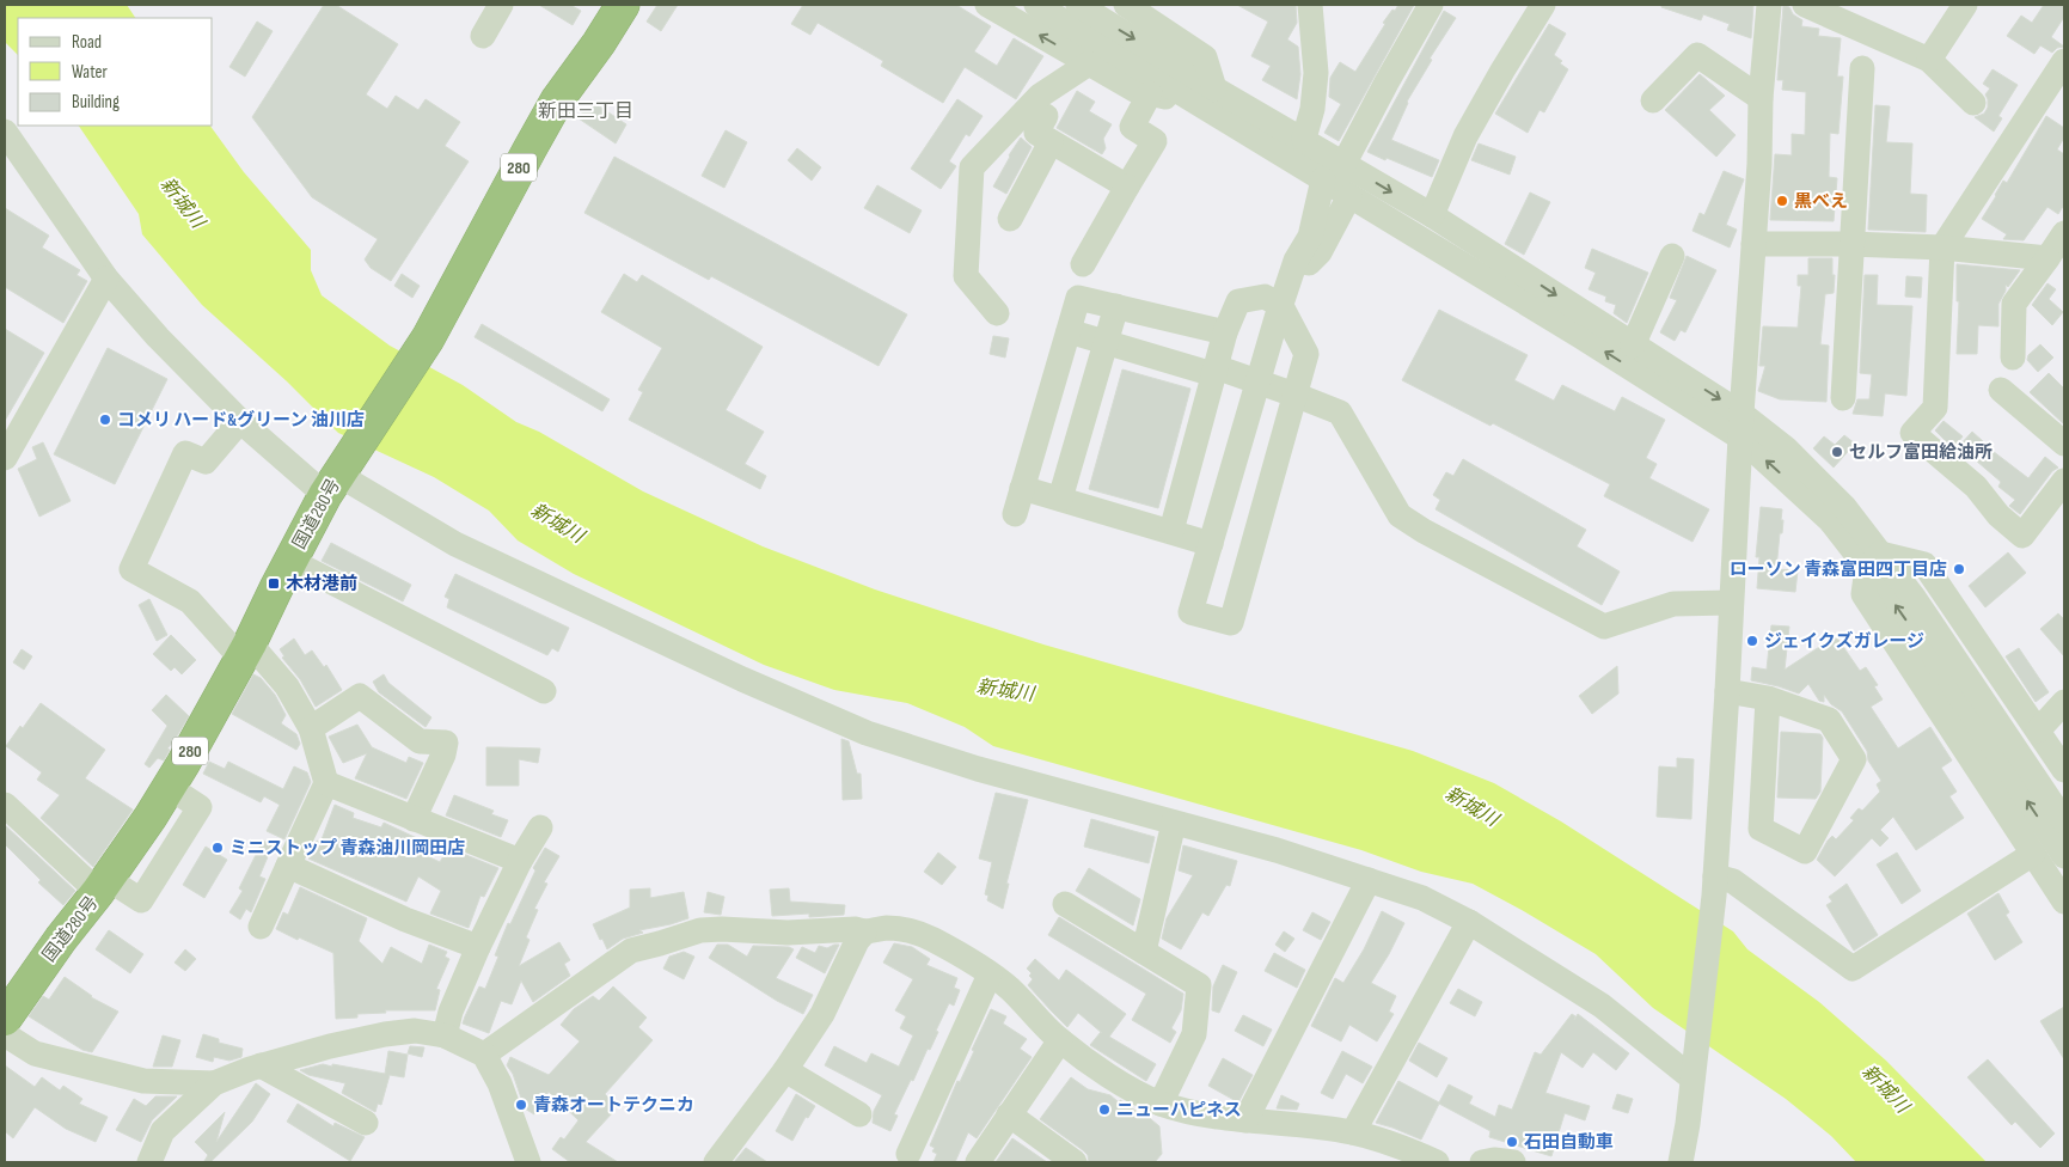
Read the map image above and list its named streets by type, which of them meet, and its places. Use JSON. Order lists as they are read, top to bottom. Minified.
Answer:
{"streets":{"highway":["280","国道280号"]},"districts":["新田三丁目"],"water":["新城川"],"places":{"other":["黒べえ","コメリ ハード&グリーン 油川店","セルフ富田給油所","ローソン 青森富田四丁目店","ジェイクズガレージ","ミニストップ 青森油川岡田店","青森オートテクニカ","ニューハピネス","石田自動車"],"transit":["木材港前"]},"legend":["Road","Water","Building"]}
